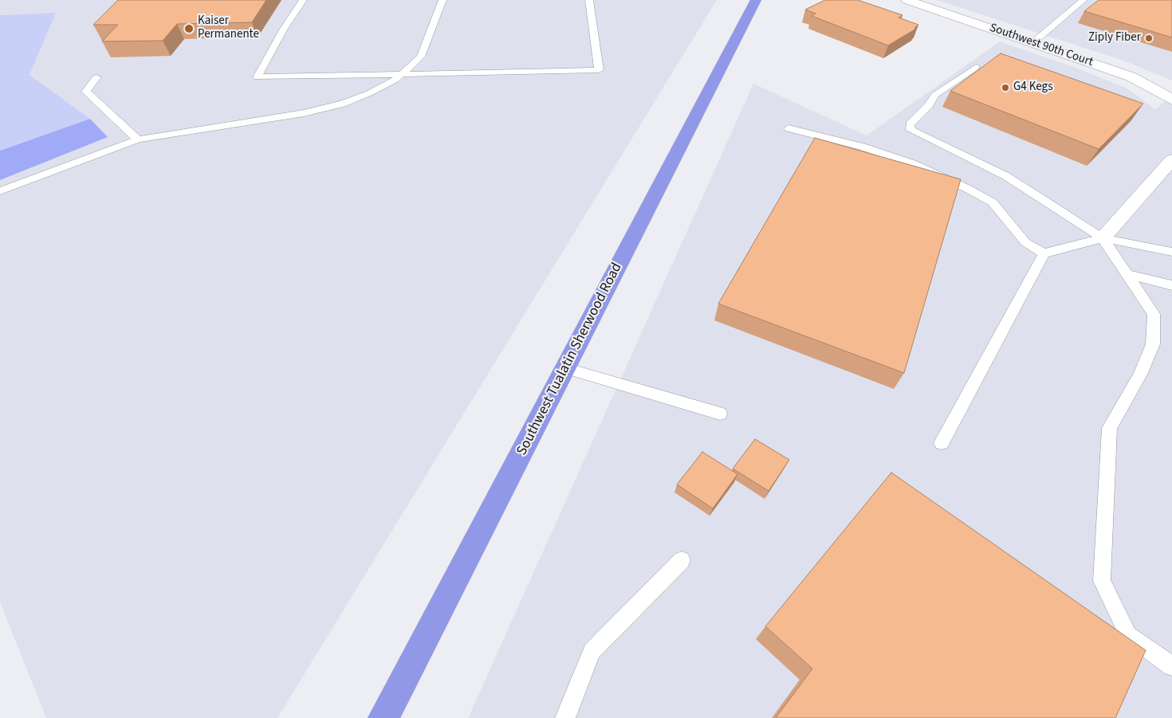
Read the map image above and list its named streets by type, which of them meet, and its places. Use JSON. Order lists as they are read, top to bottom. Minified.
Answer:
{"streets":{"highway":["Southwest Tualatin Sherwood Road"],"street":["Southwest 90th Court"]},"places":["Kaiser Permanente","Ziply Fiber","G4 Kegs"]}
